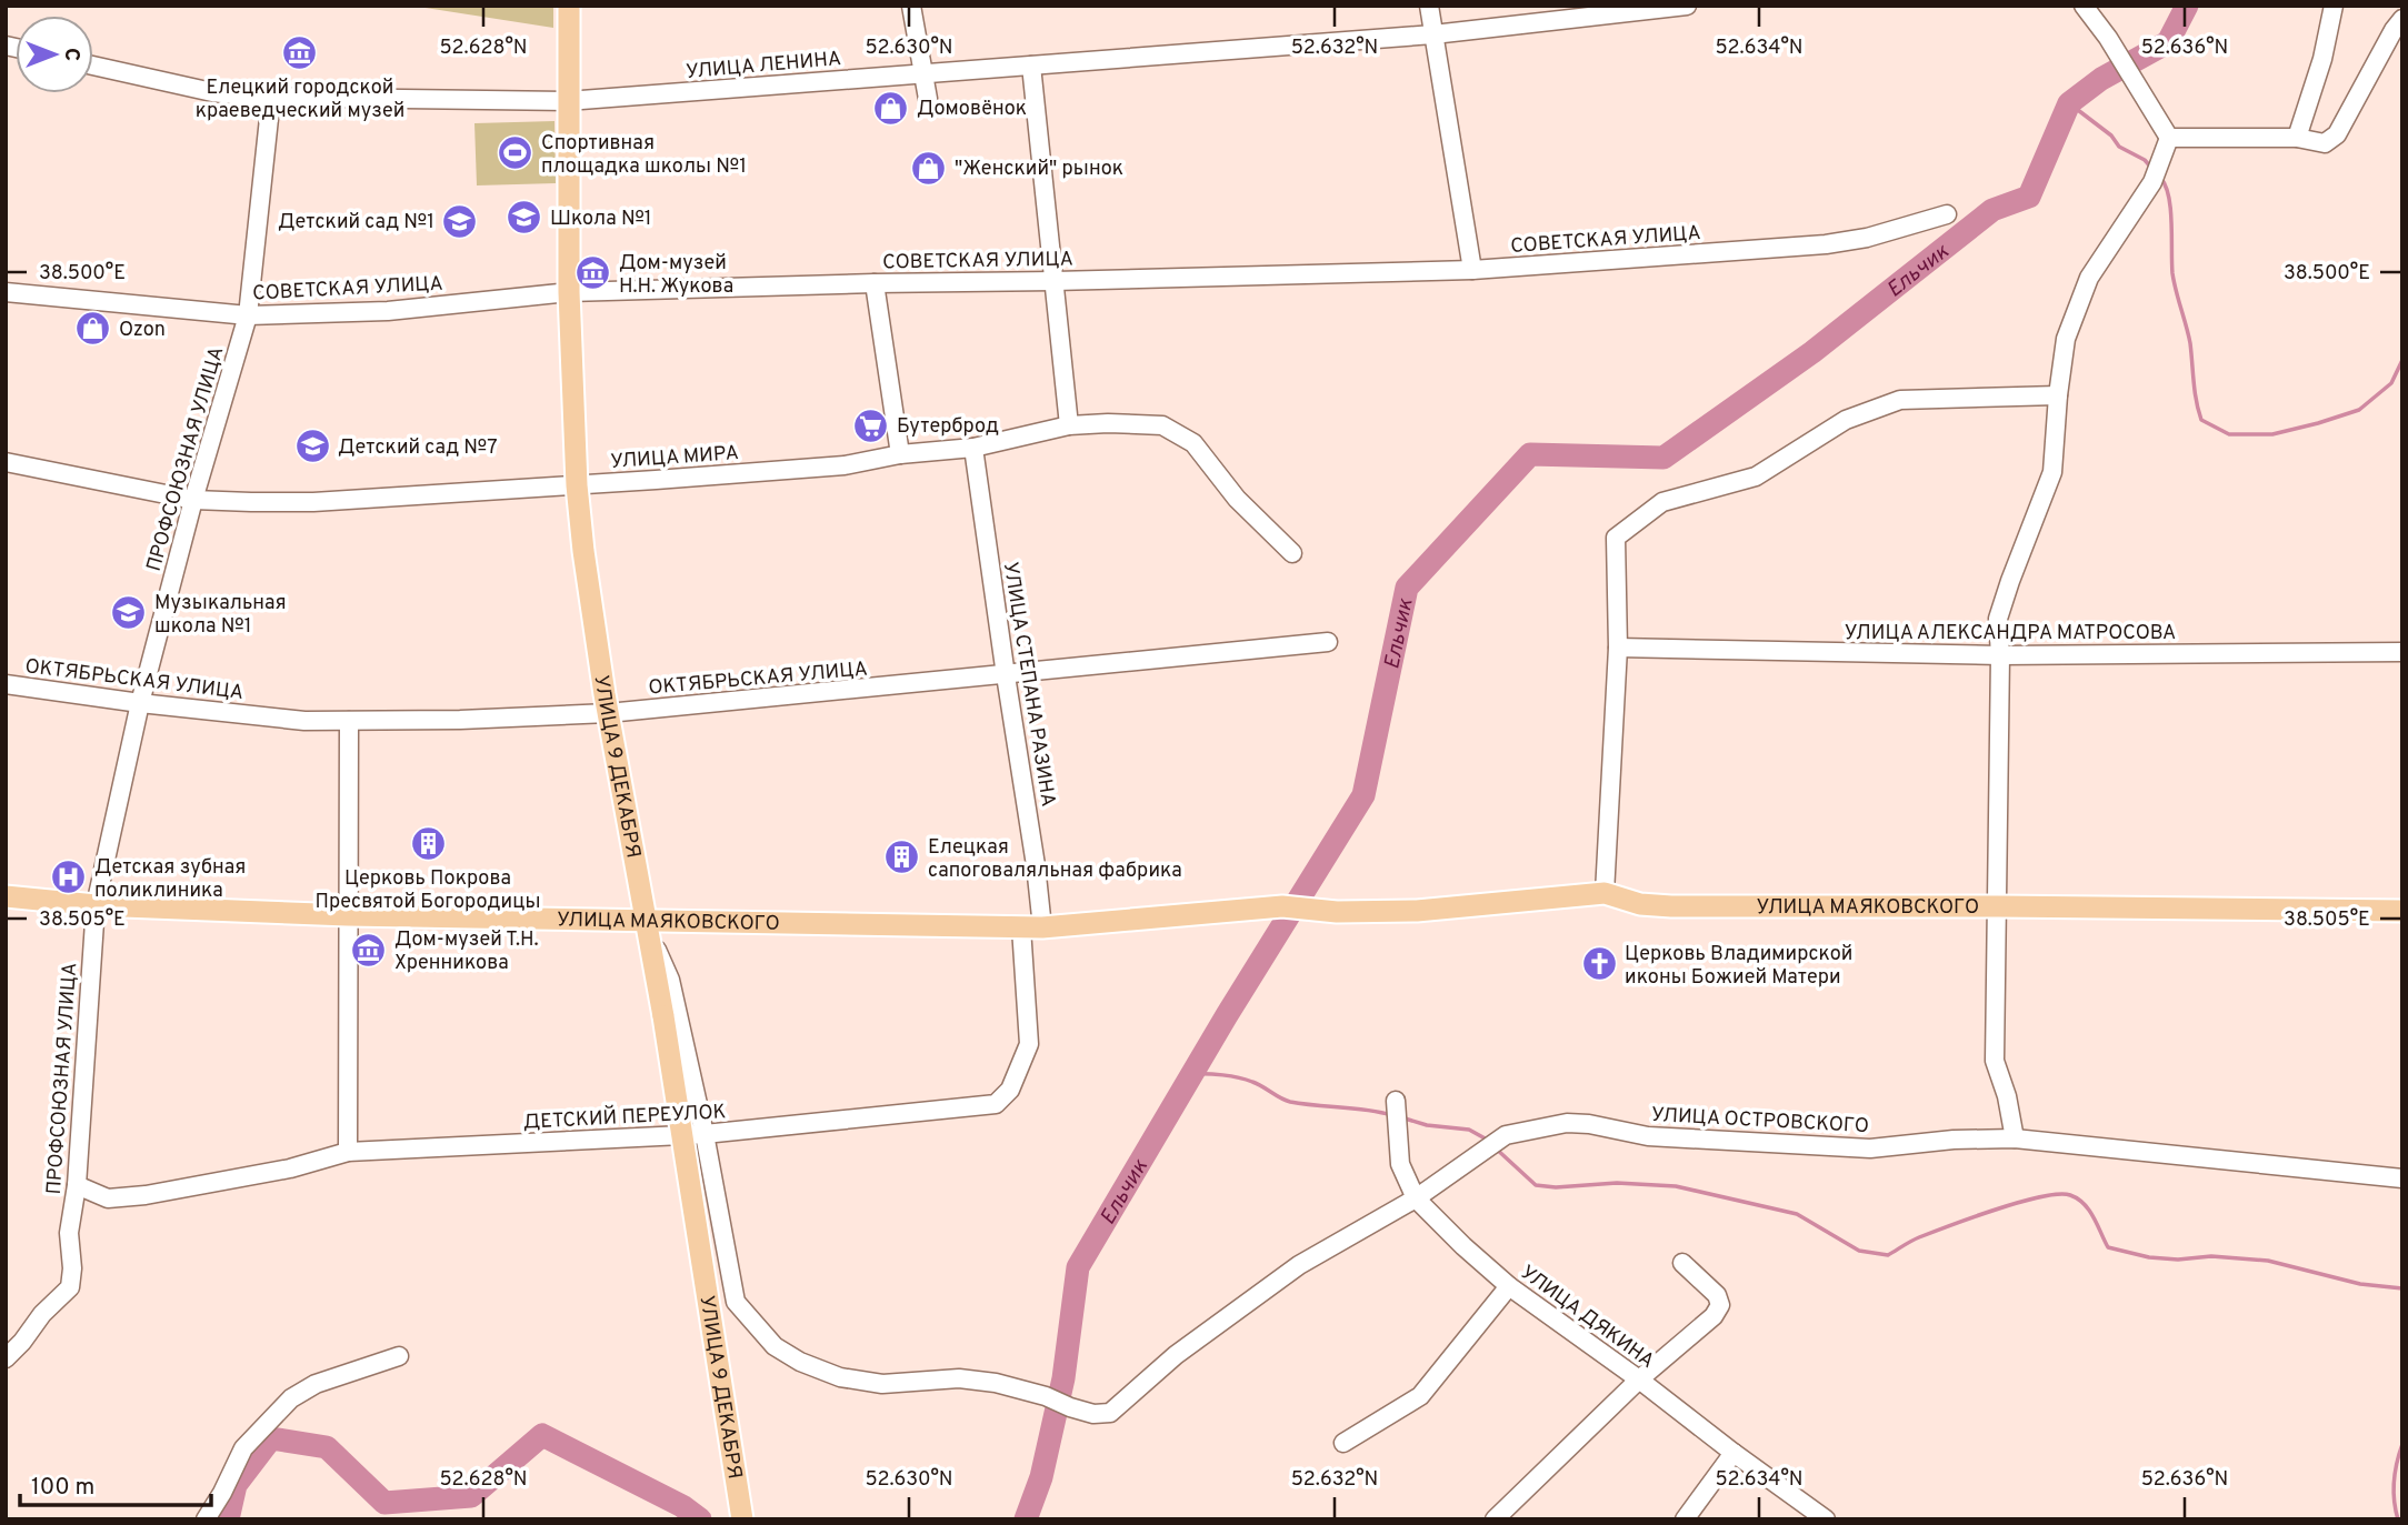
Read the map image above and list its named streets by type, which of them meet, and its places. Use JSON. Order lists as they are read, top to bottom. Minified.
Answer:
{"streets":{"main road":["УЛИЦА 9 ДЕКАБРЯ","УЛИЦА МАЯКОВСКОГО"],"street":["УЛИЦА ЛЕНИНА","СОВЕТСКАЯ УЛИЦА","УЛИЦА МИРА","ПРОФСОЮЗНАЯ УЛИЦА","УЛИЦА АЛЕКСАНДРА МАТРОСОВА","ОКТЯБРЬСКАЯ УЛИЦА","УЛИЦА СТЕПАНА РАЗИНА","ДЕТСКИЙ ПЕРЕУЛОК","УЛИЦА ОСТРОВСКОГО","УЛИЦА ДЯКИНА"]},"crossings":[["УЛИЦА ЛЕНИНА","ПРОФСОЮЗНАЯ УЛИЦА"],["УЛИЦА ЛЕНИНА","УЛИЦА 9 ДЕКАБРЯ"],["СОВЕТСКАЯ УЛИЦА","ПРОФСОЮЗНАЯ УЛИЦА"],["СОВЕТСКАЯ УЛИЦА","УЛИЦА 9 ДЕКАБРЯ"],["УЛИЦА МИРА","ПРОФСОЮЗНАЯ УЛИЦА"],["УЛИЦА МИРА","УЛИЦА СТЕПАНА РАЗИНА"],["УЛИЦА МИРА","УЛИЦА 9 ДЕКАБРЯ"],["ПРОФСОЮЗНАЯ УЛИЦА","ОКТЯБРЬСКАЯ УЛИЦА"],["ПРОФСОЮЗНАЯ УЛИЦА","УЛИЦА МАЯКОВСКОГО"],["ПРОФСОЮЗНАЯ УЛИЦА","ДЕТСКИЙ ПЕРЕУЛОК"],["ОКТЯБРЬСКАЯ УЛИЦА","УЛИЦА СТЕПАНА РАЗИНА"],["ОКТЯБРЬСКАЯ УЛИЦА","УЛИЦА 9 ДЕКАБРЯ"],["УЛИЦА СТЕПАНА РАЗИНА","УЛИЦА МАЯКОВСКОГО"],["УЛИЦА СТЕПАНА РАЗИНА","ДЕТСКИЙ ПЕРЕУЛОК"],["УЛИЦА 9 ДЕКАБРЯ","УЛИЦА МАЯКОВСКОГО"],["УЛИЦА 9 ДЕКАБРЯ","УЛИЦА ОСТРОВСКОГО"],["УЛИЦА МАЯКОВСКОГО","ДЕТСКИЙ ПЕРЕУЛОК"],["УЛИЦА МАЯКОВСКОГО","УЛИЦА ОСТРОВСКОГО"],["ДЕТСКИЙ ПЕРЕУЛОК","УЛИЦА ОСТРОВСКОГО"],["УЛИЦА ОСТРОВСКОГО","УЛИЦА ДЯКИНА"]],"water":["Ельчик"],"places":{"museum":["Елецкий городской краеведческий музей","Дом-музей Н.Н. Жукова","Дом-музей Т.Н. Хренникова"],"shop":["Домовёнок","\"Женский\" рынок","Ozon"],"sports":["Спортивная площадка школы №1"],"school or university":["Школа №1","Детский сад №1","Детский сад №7","Музыкальная школа №1"],"supermarket":["Бутерброд"],"building":["Церковь Покрова Пресвятой Богородицы","Елецкая сапоговаляльная фабрика"],"hospital":["Детская зубная поликлиника"],"church":["Церковь Владимирской иконы Божией Матери"]},"scale_bar":"100 m","north":"right","coordinates":["52.628°N","52.630°N","52.632°N","52.634°N","52.636°N","38.500°E","38.505°E"]}
